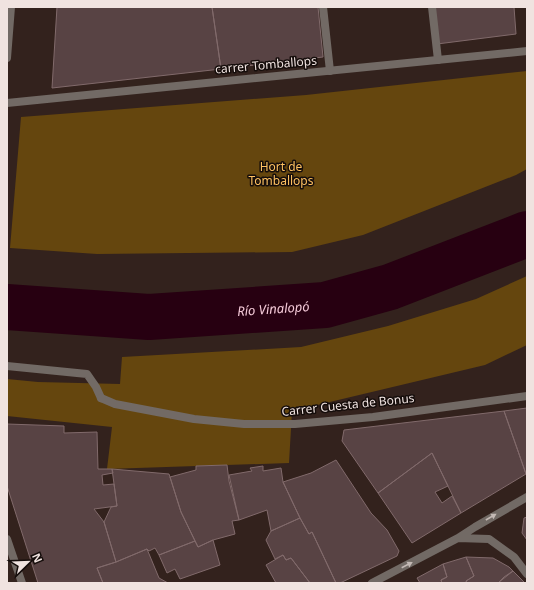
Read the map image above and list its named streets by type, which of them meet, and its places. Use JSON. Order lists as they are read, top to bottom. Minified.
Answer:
{"streets":{"street":["carrer Tomballops","Carrer Cuesta de Bonus"]},"water":["Río Vinalopó"],"parks":["Hort de Tomballops"],"north":"top right"}
